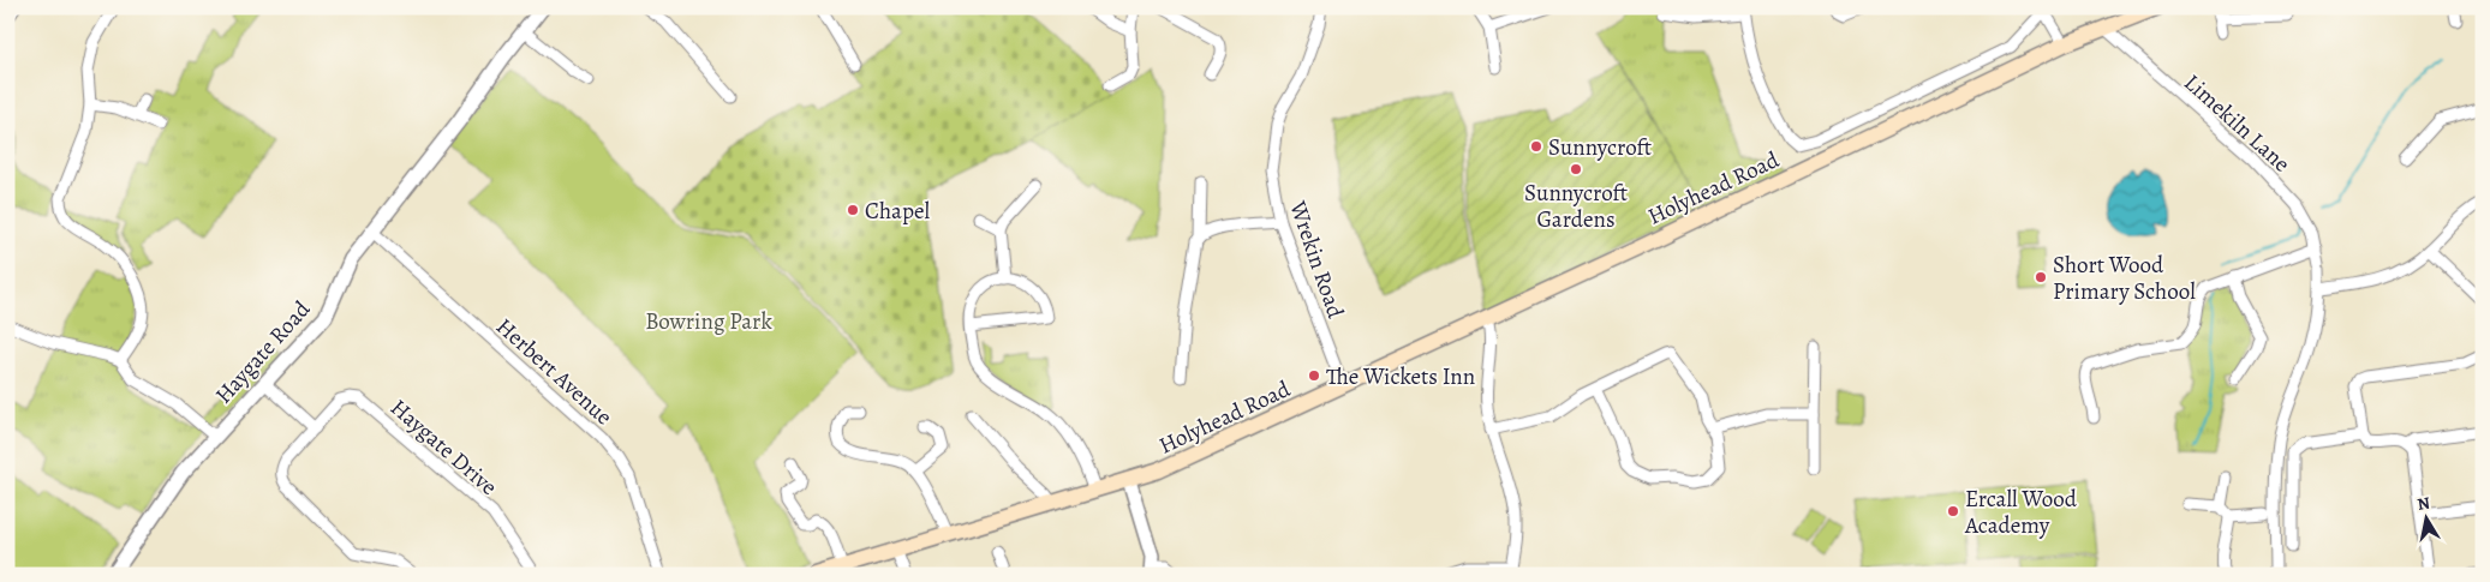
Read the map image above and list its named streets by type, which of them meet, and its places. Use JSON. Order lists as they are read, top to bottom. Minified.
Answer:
{"streets":{"main road":["Holyhead Road"],"street":["Limekiln Lane","Wrekin Road","Haygate Road","Herbert Avenue","Haygate Drive"]},"crossings":[["Limekiln Lane","Holyhead Road"],["Holyhead Road","Wrekin Road"],["Haygate Road","Herbert Avenue"]],"parks":["Bowring Park"],"places":["Sunnycroft","Sunnycroft Gardens","Chapel","Short Wood Primary School","The Wickets Inn","Ercall Wood Academy"],"north":"top"}
